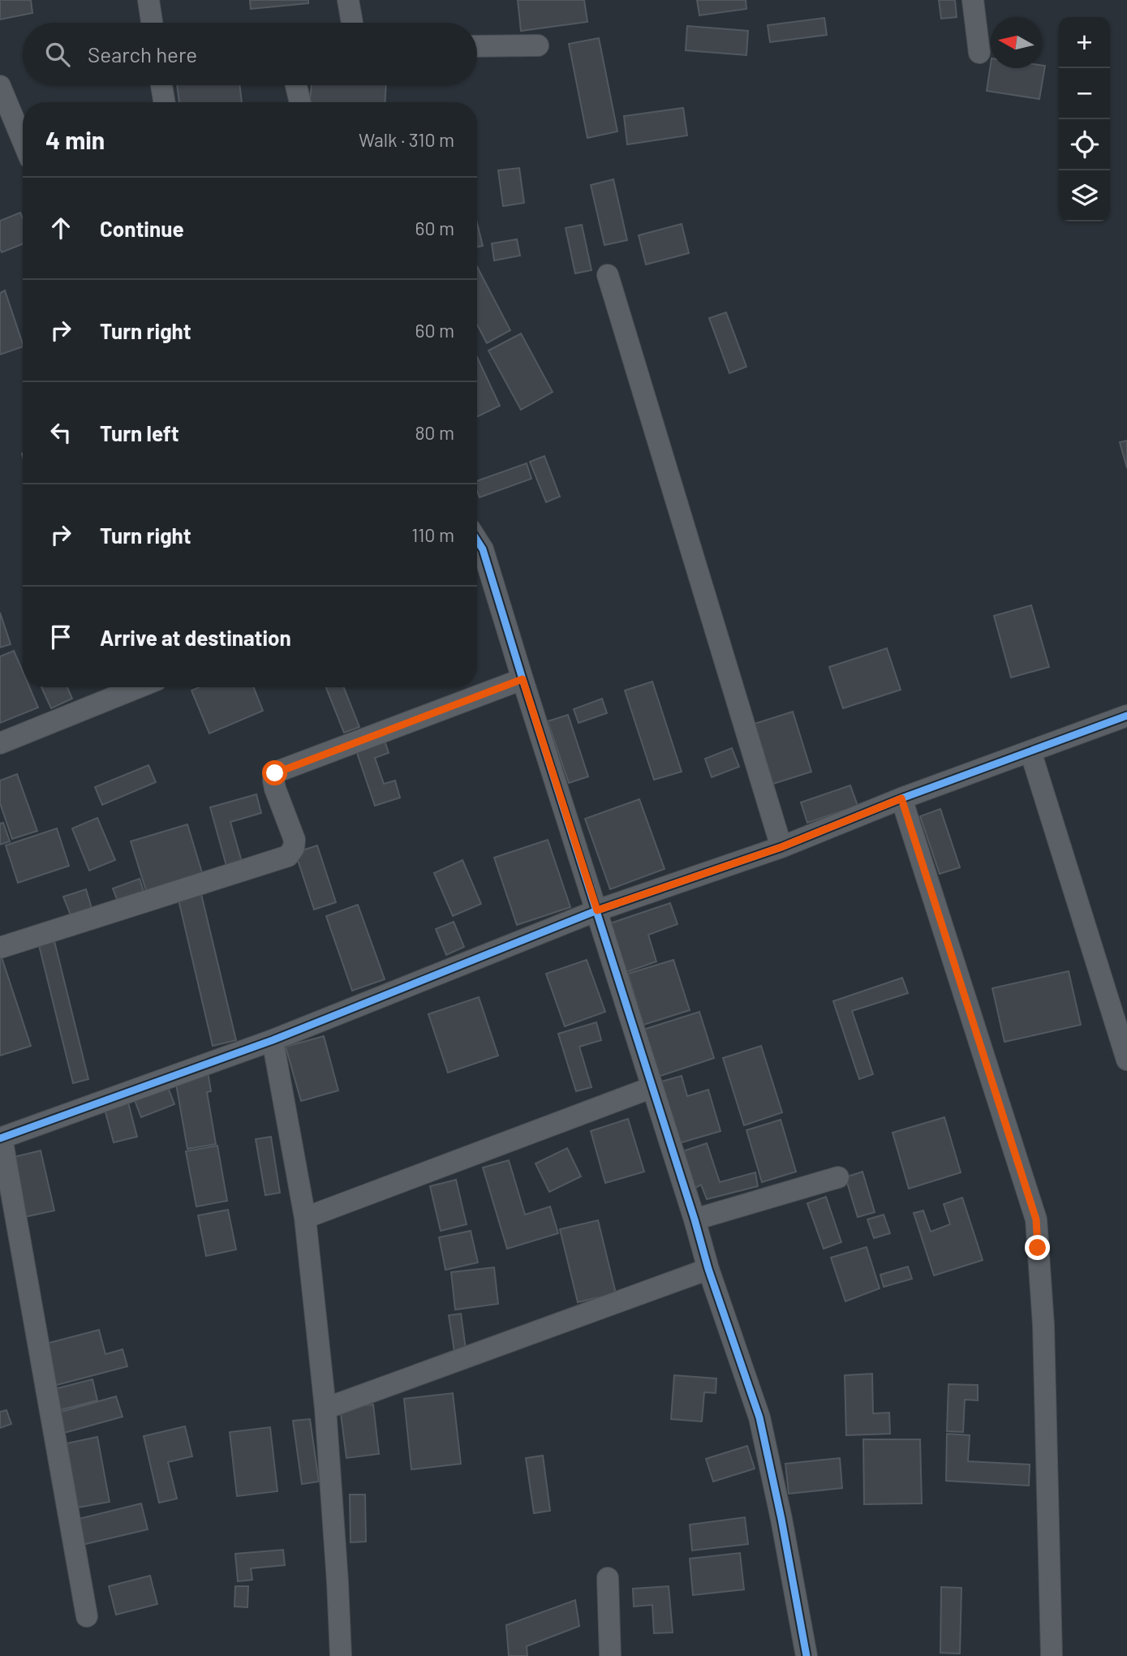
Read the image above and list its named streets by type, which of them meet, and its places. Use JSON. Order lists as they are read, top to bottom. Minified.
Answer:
{"north":"left","page":{"map_buttons":["+","−"],"search":"Search here","heading":["4 min","Walk · 310 m"],"list":[["Continue","60 m"],["Turn right","60 m"],["Turn left","80 m"],["Turn right","110 m"],"Arrive at destination"]}}
